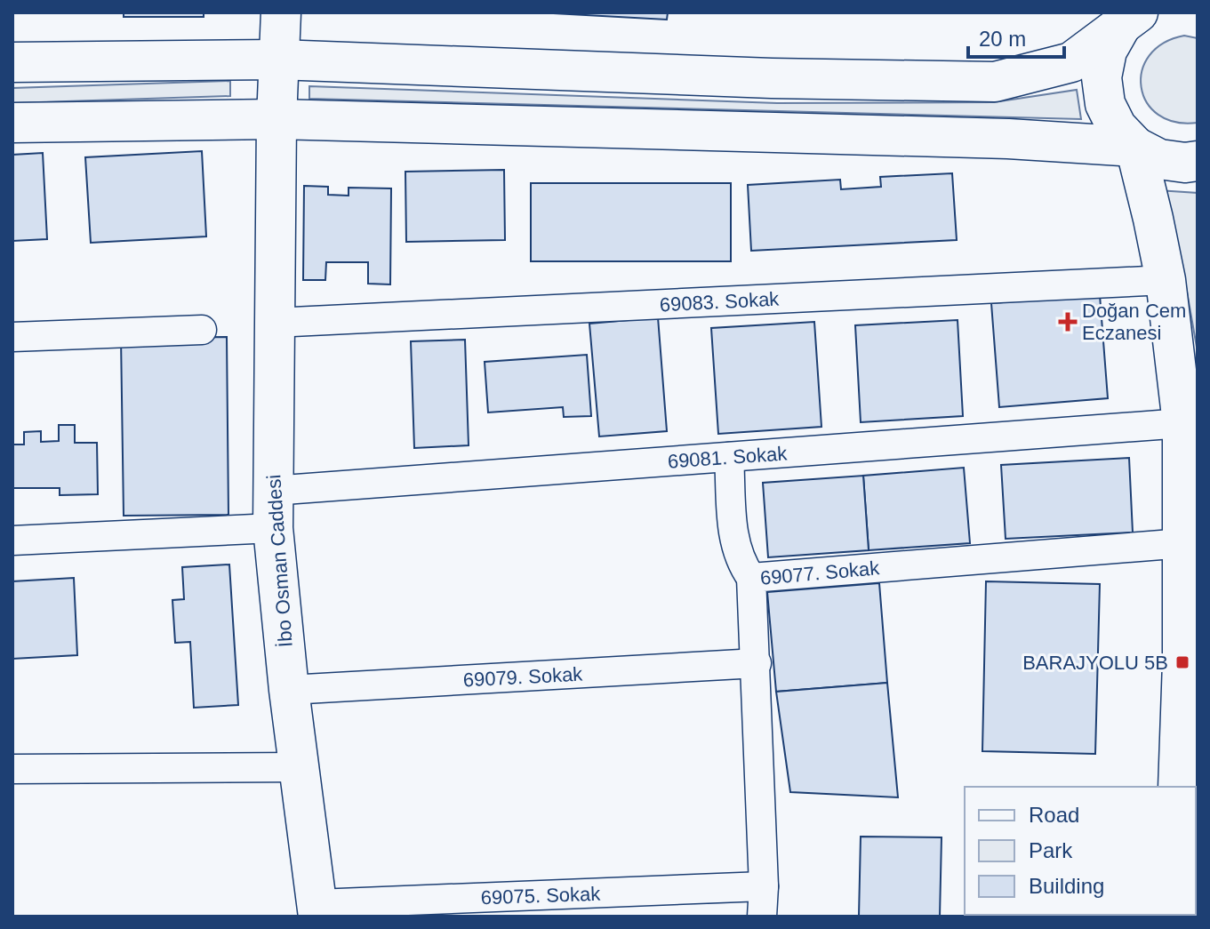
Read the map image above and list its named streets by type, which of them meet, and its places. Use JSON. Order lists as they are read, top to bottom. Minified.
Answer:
{"streets":{"main road":["İbo Osman Caddesi"],"street":["69083. Sokak","69081. Sokak","69077. Sokak","69079. Sokak","69075. Sokak"]},"crossings":[["69083. Sokak","İbo Osman Caddesi"],["69081. Sokak","İbo Osman Caddesi"],["İbo Osman Caddesi","69079. Sokak"],["İbo Osman Caddesi","69075. Sokak"],["69077. Sokak","69079. Sokak"],["69077. Sokak","69075. Sokak"]],"places":{"health":["Doğan Cem Eczanesi"],"transit":["BARAJYOLU 5B"]},"legend":["Road","Park","Building"],"scale_bar":"20 m"}
